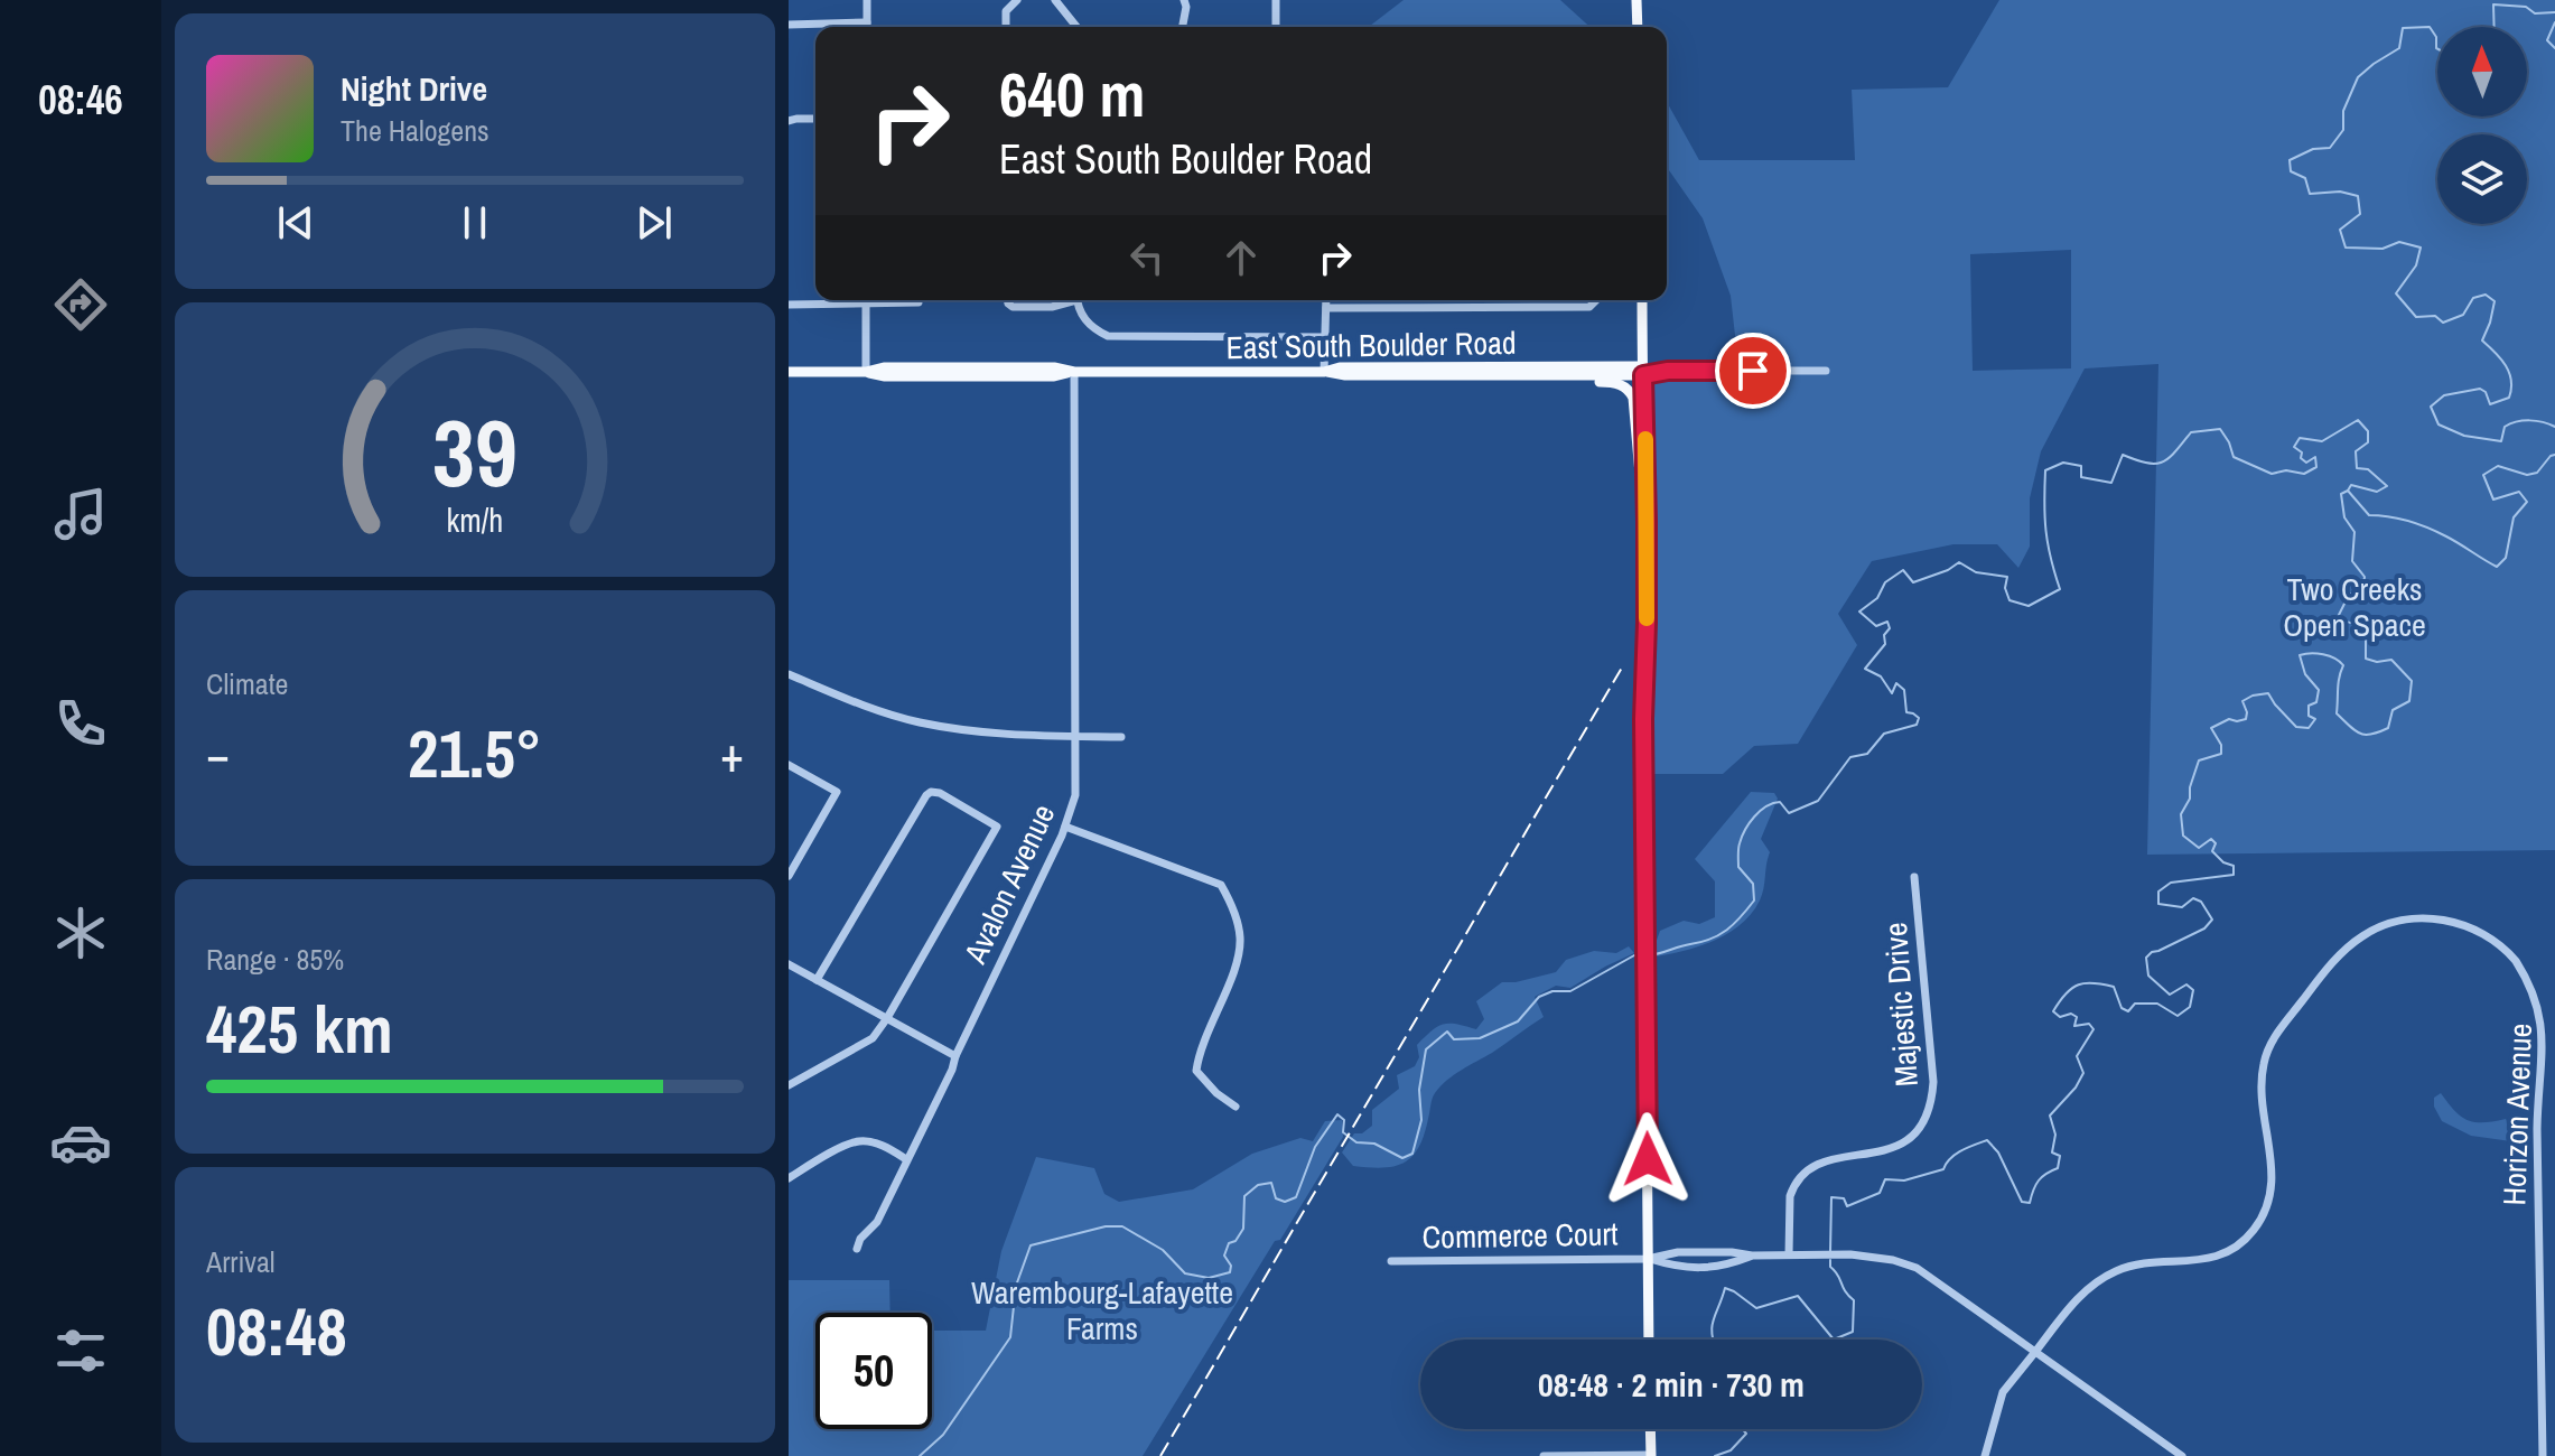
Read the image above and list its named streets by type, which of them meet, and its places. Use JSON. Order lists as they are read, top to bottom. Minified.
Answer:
{"streets":{"main road":["East South Boulder Road"],"street":["Avalon Avenue","Majestic Drive","Horizon Avenue","Commerce Court"]},"crossings":[["East South Boulder Road","Avalon Avenue"]],"parks":["Two Creeks Open Space","Warembourg-Lafayette Farms"],"north":"top","page":{"tabs":"08:46","turn":["640 m","East South Boulder Road"],"song":["Night Drive","The Halogens"],"tile":["Climate",["Range · 85%","425 km"],["Arrival","08:48"]],"heat":["−","21.5°","+"],"limit":"50","trip":"08:48 · 2 min · 730 m","gauge":["39","km/h"]}}
